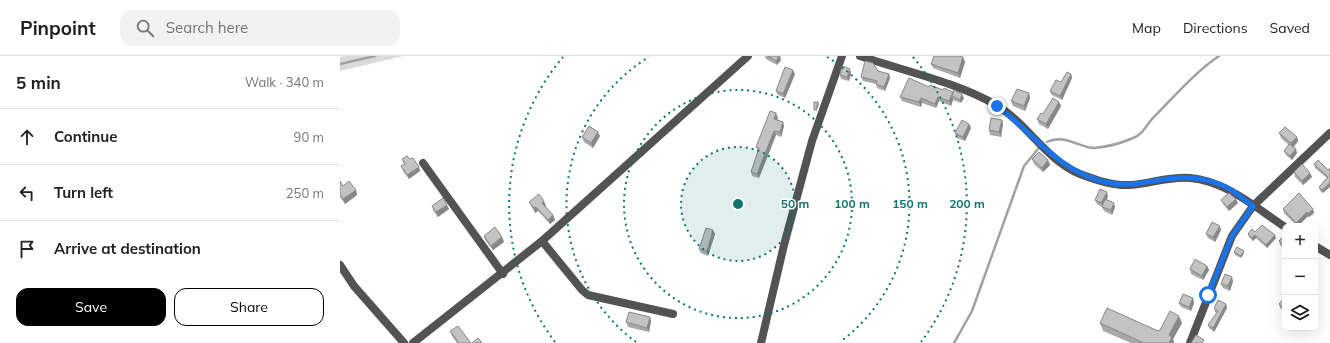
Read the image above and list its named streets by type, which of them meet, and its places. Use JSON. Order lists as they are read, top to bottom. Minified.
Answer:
{"page":{"header":"Pinpoint","search":"Search here","nav":["Map","Directions","Saved"],"heading":["5 min","Walk · 340 m"],"list":[["Continue","90 m"],["Turn left","250 m"],"Arrive at destination"],"map_buttons":["+","−"],"buttons":["Save","Share"]},"rings":["50 m","100 m","150 m","200 m"]}
